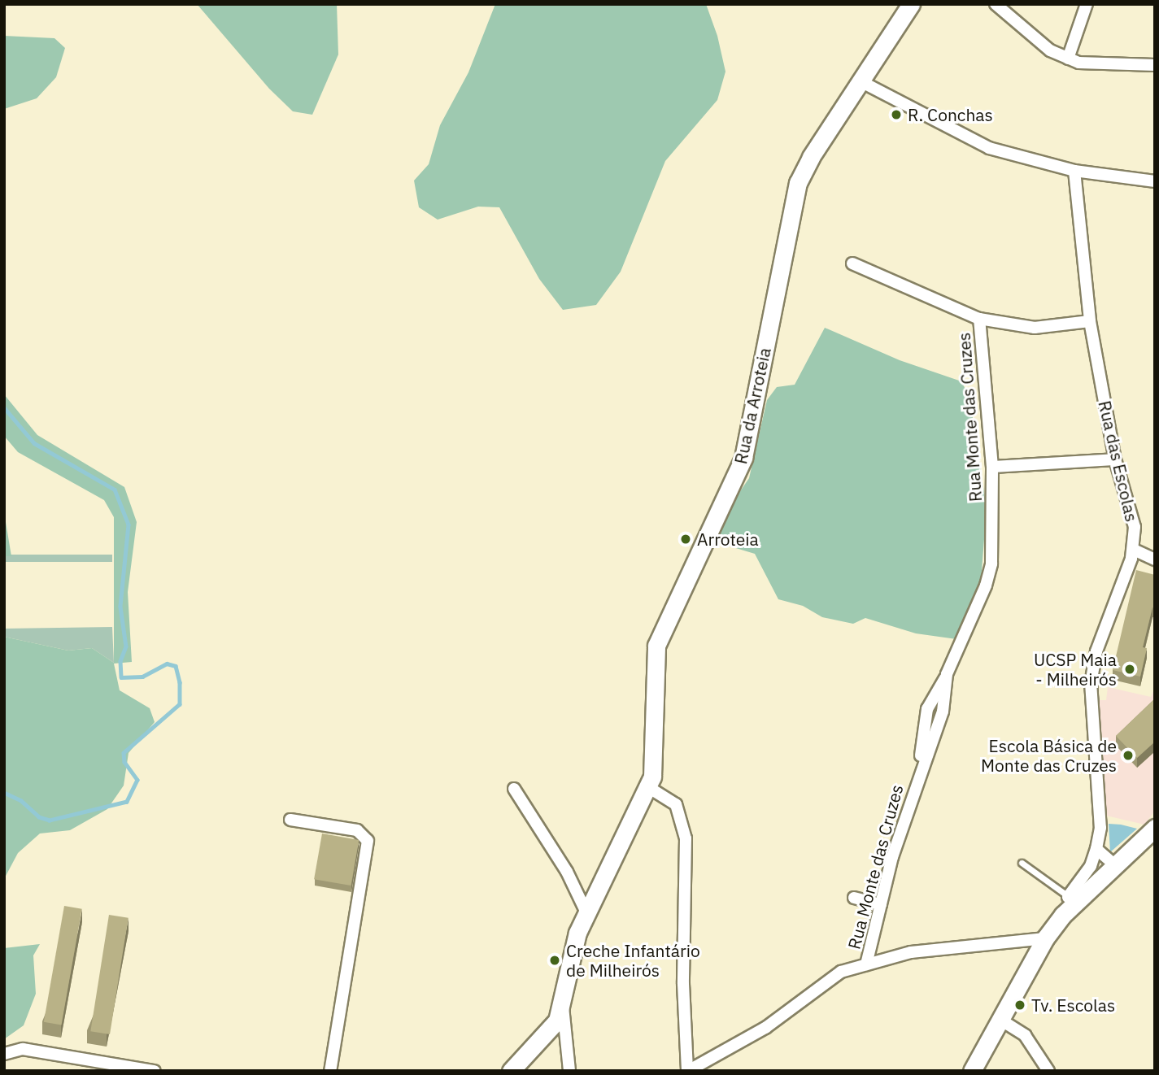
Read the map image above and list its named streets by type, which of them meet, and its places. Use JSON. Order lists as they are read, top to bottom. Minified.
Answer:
{"streets":{"main road":["Rua da Arroteia","Rua das Escolas"],"street":["Rua Monte das Cruzes"]},"places":["R. Conchas","Arroteia","UCSP Maia - Milheirós","Escola Básica de Monte das Cruzes","Creche Infantário de Milheirós","Tv. Escolas"]}
